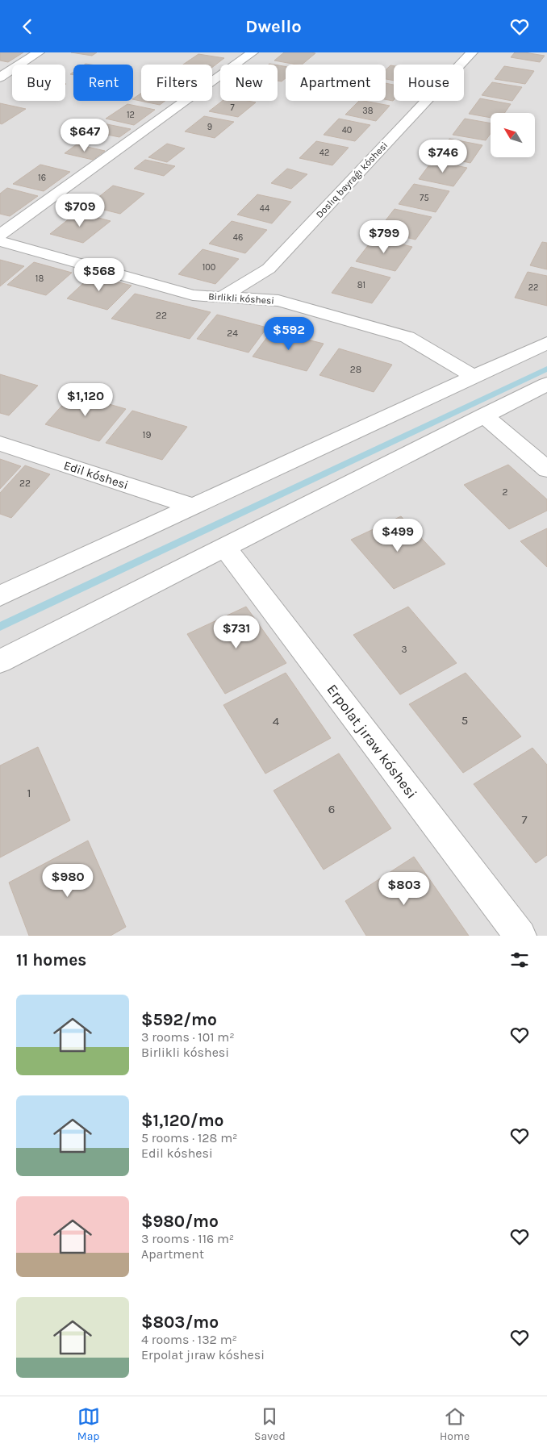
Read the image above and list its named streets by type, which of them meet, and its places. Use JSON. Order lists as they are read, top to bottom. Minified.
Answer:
{"streets":{"street":["Doslıq bayraǵı kóshesi","Birlikli kóshesi","Edil kóshesi","Erpolat jıraw kóshesi"]},"crossings":[["Doslıq bayraǵı kóshesi","Birlikli kóshesi"]],"house_numbers":["7","38","12","9","40","42","16","75","44","46","100","18","81","22","22","24","28","19","22","2","3","5","4","1","6","7"],"north":"top left","page":{"header":"Dwello","chip":["Buy","Rent","Filters","New","Apartment","House"],"price":["$647","$746","$709","$799","$568","$592","$1,120","$499","$731","$980","$803"],"heading":"11 homes","list":[{"name":"$592/mo","note":"3 rooms · 101 m² · Birlikli kóshesi"},{"name":"$1,120/mo","note":"5 rooms · 128 m² · Edil kóshesi"},{"name":"$980/mo","note":"3 rooms · 116 m² · Apartment"},{"name":"$803/mo","note":"4 rooms · 132 m² · Erpolat jıraw kóshesi"}],"tabs":["Map","Saved","Home"]}}
